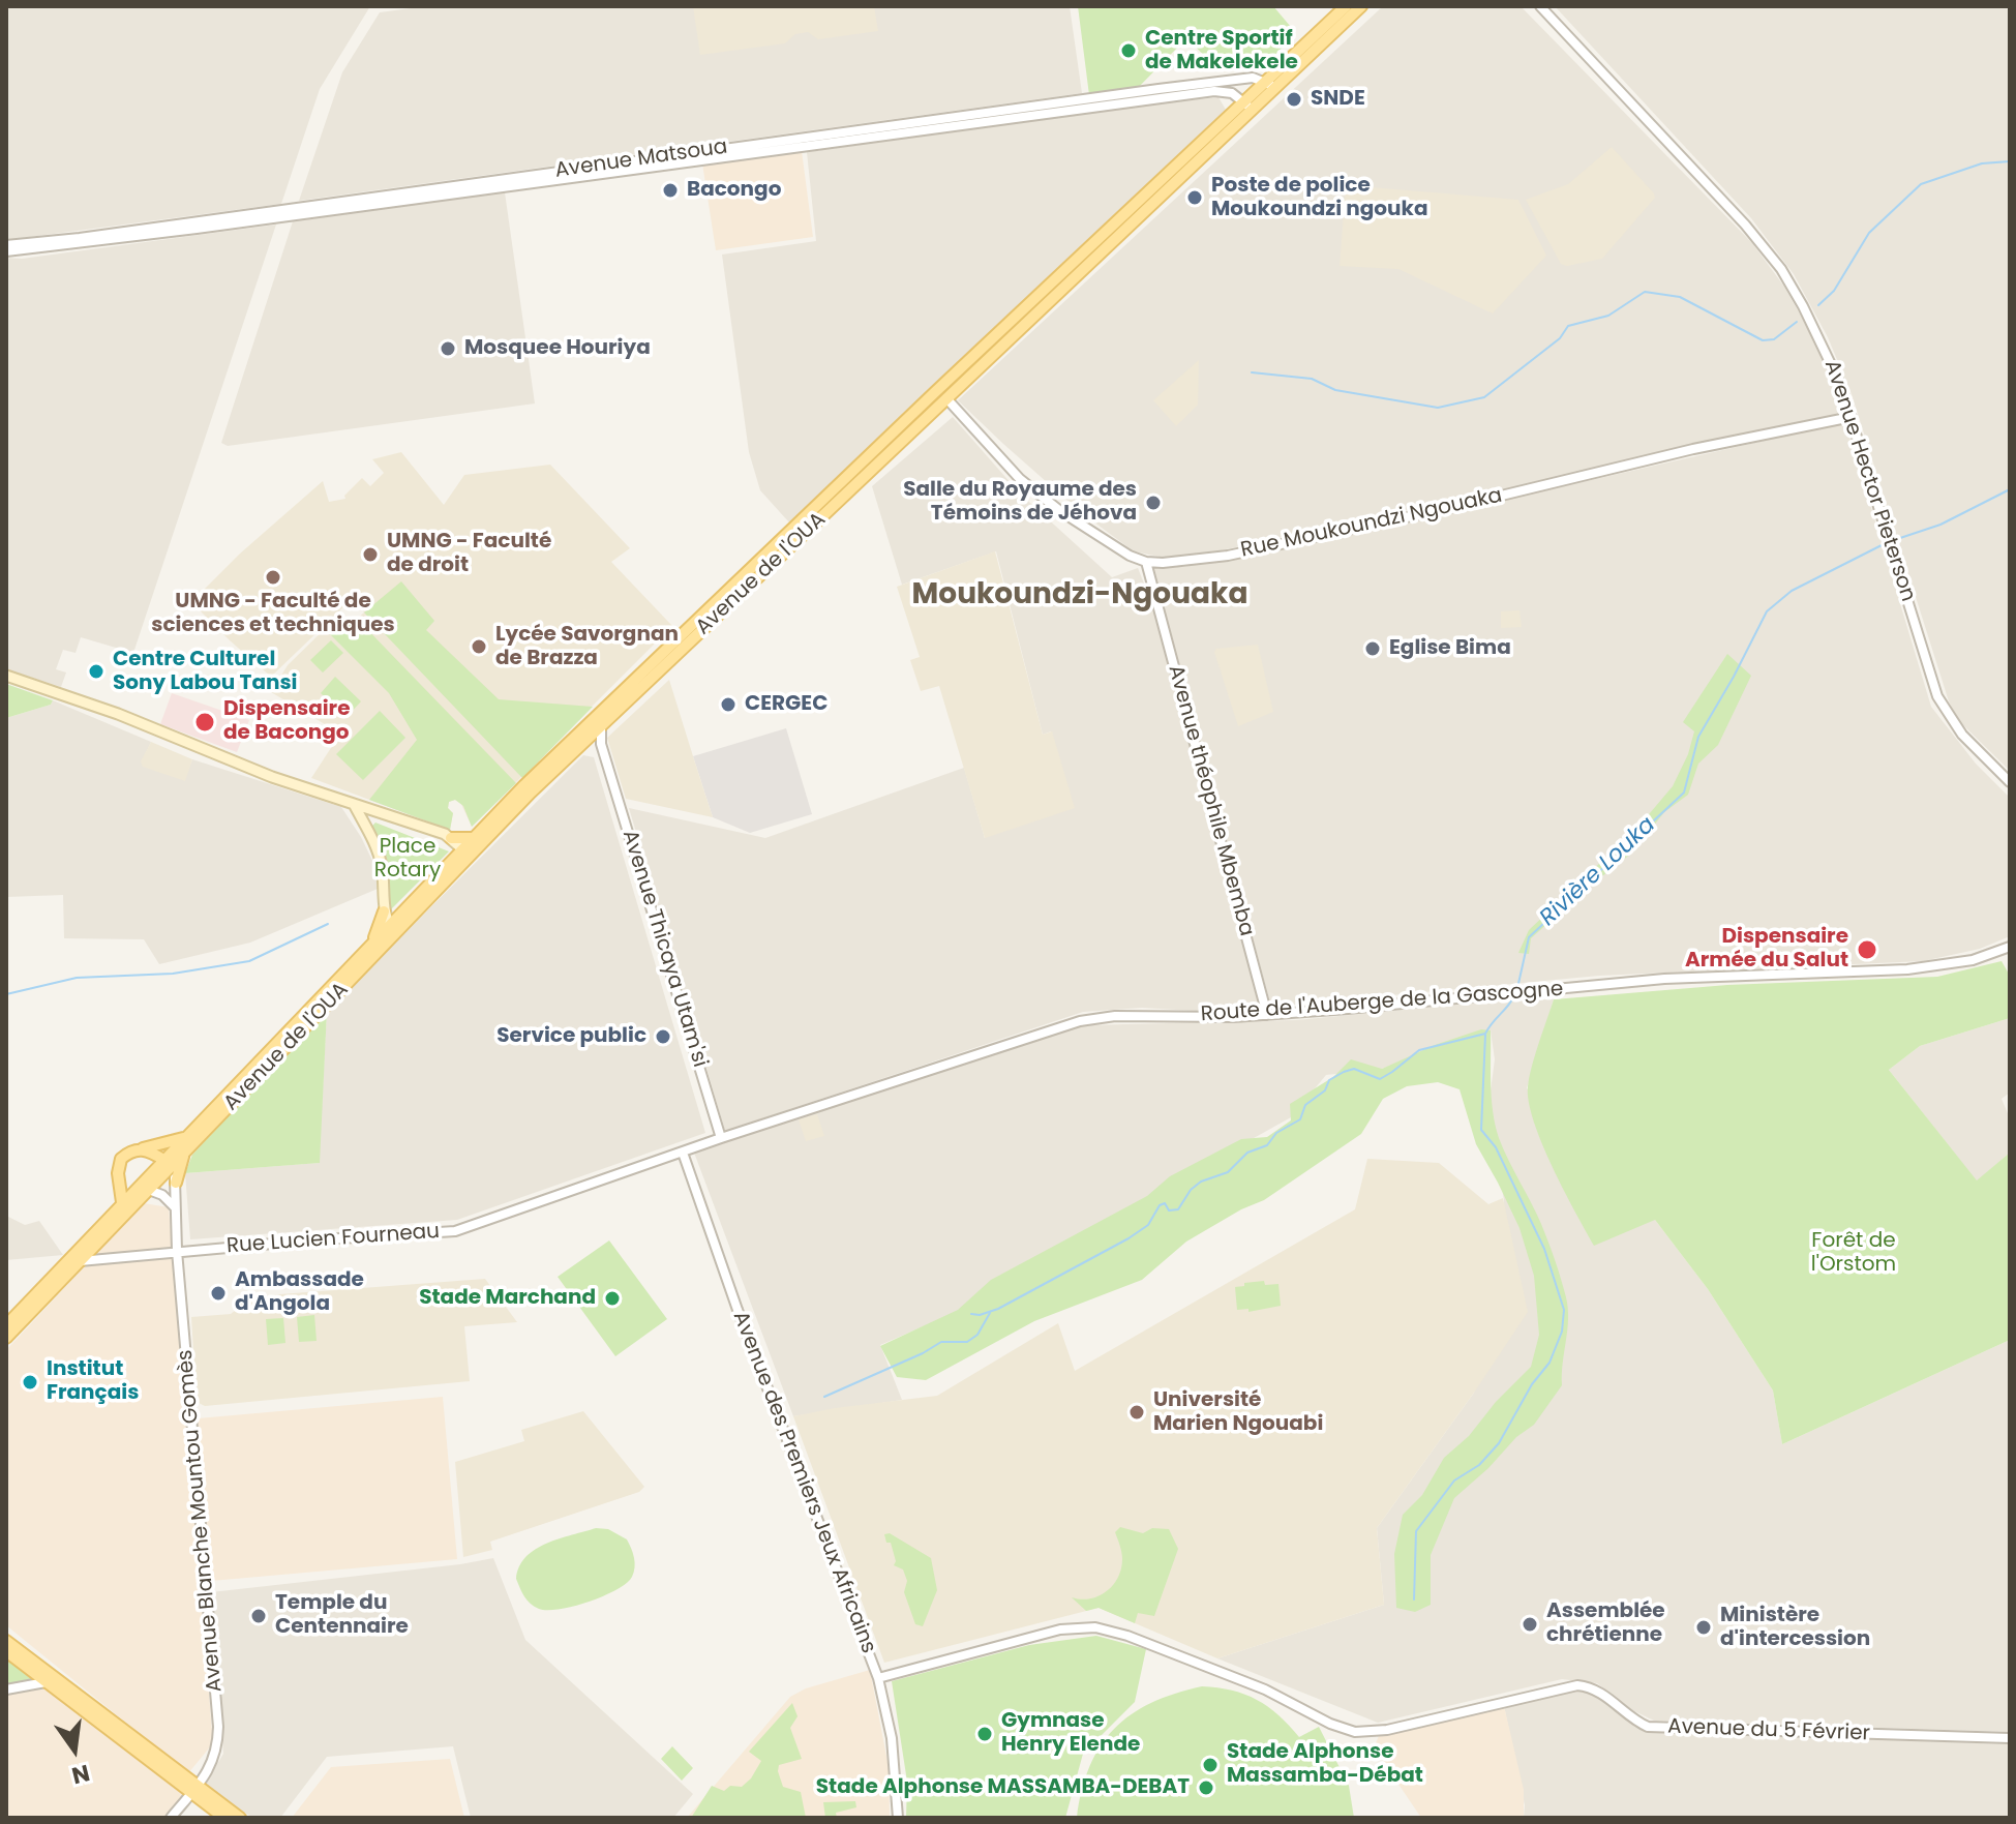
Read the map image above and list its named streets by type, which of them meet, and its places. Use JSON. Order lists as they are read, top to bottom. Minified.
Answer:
{"streets":{"main road":["Avenue de l'OUA"],"street":["Avenue Matsoua","Avenue Hector Pieterson","Rue Moukoundzi Ngouaka","Avenue théophile Mbemba","Avenue Thicaya Utam'si","Route de l'Auberge de la Gascogne","Rue Lucien Fourneau","Avenue des Premiers Jeux Africains","Avenue Blanche Mountou Gomès","Avenue du 5 Février"]},"crossings":[["Avenue Matsoua","Avenue de l'OUA"],["Avenue Hector Pieterson","Rue Moukoundzi Ngouaka"],["Rue Moukoundzi Ngouaka","Avenue de l'OUA"],["Rue Moukoundzi Ngouaka","Avenue théophile Mbemba"],["Avenue de l'OUA","Avenue Thicaya Utam'si"],["Avenue de l'OUA","Rue Lucien Fourneau"],["Avenue de l'OUA","Avenue Blanche Mountou Gomès"],["Avenue théophile Mbemba","Route de l'Auberge de la Gascogne"],["Avenue Thicaya Utam'si","Route de l'Auberge de la Gascogne"],["Avenue Thicaya Utam'si","Rue Lucien Fourneau"],["Route de l'Auberge de la Gascogne","Rue Lucien Fourneau"],["Rue Lucien Fourneau","Avenue des Premiers Jeux Africains"],["Rue Lucien Fourneau","Avenue Blanche Mountou Gomès"],["Avenue des Premiers Jeux Africains","Avenue du 5 Février"]],"districts":["Moukoundzi-Ngouaka"],"water":["Rivière Louka"],"parks":["Place Rotary","Forêt de l'Orstom"],"places":["Centre Sportif de Makelekele","SNDE","Bacongo","Poste de police Moukoundzi ngouka","Mosquee Houriya","Salle du Royaume des Témoins de Jéhova","UMNG - Faculté de droit","UMNG - Faculté de sciences et techniques","Lycée Savorgnan de Brazza","Eglise Bima","Centre Culturel Sony Labou Tansi","CERGEC","Dispensaire de Bacongo","Dispensaire Armée du Salut","Service public","Ambassade d'Angola","Stade Marchand","Institut Français","Université Marien Ngouabi","Temple du Centennaire","Assemblée chrétienne","Ministère d'intercession","Gymnase Henry Elende","Stade Alphonse Massamba-Débat","Stade Alphonse MASSAMBA-DEBAT"],"north":"bottom"}
